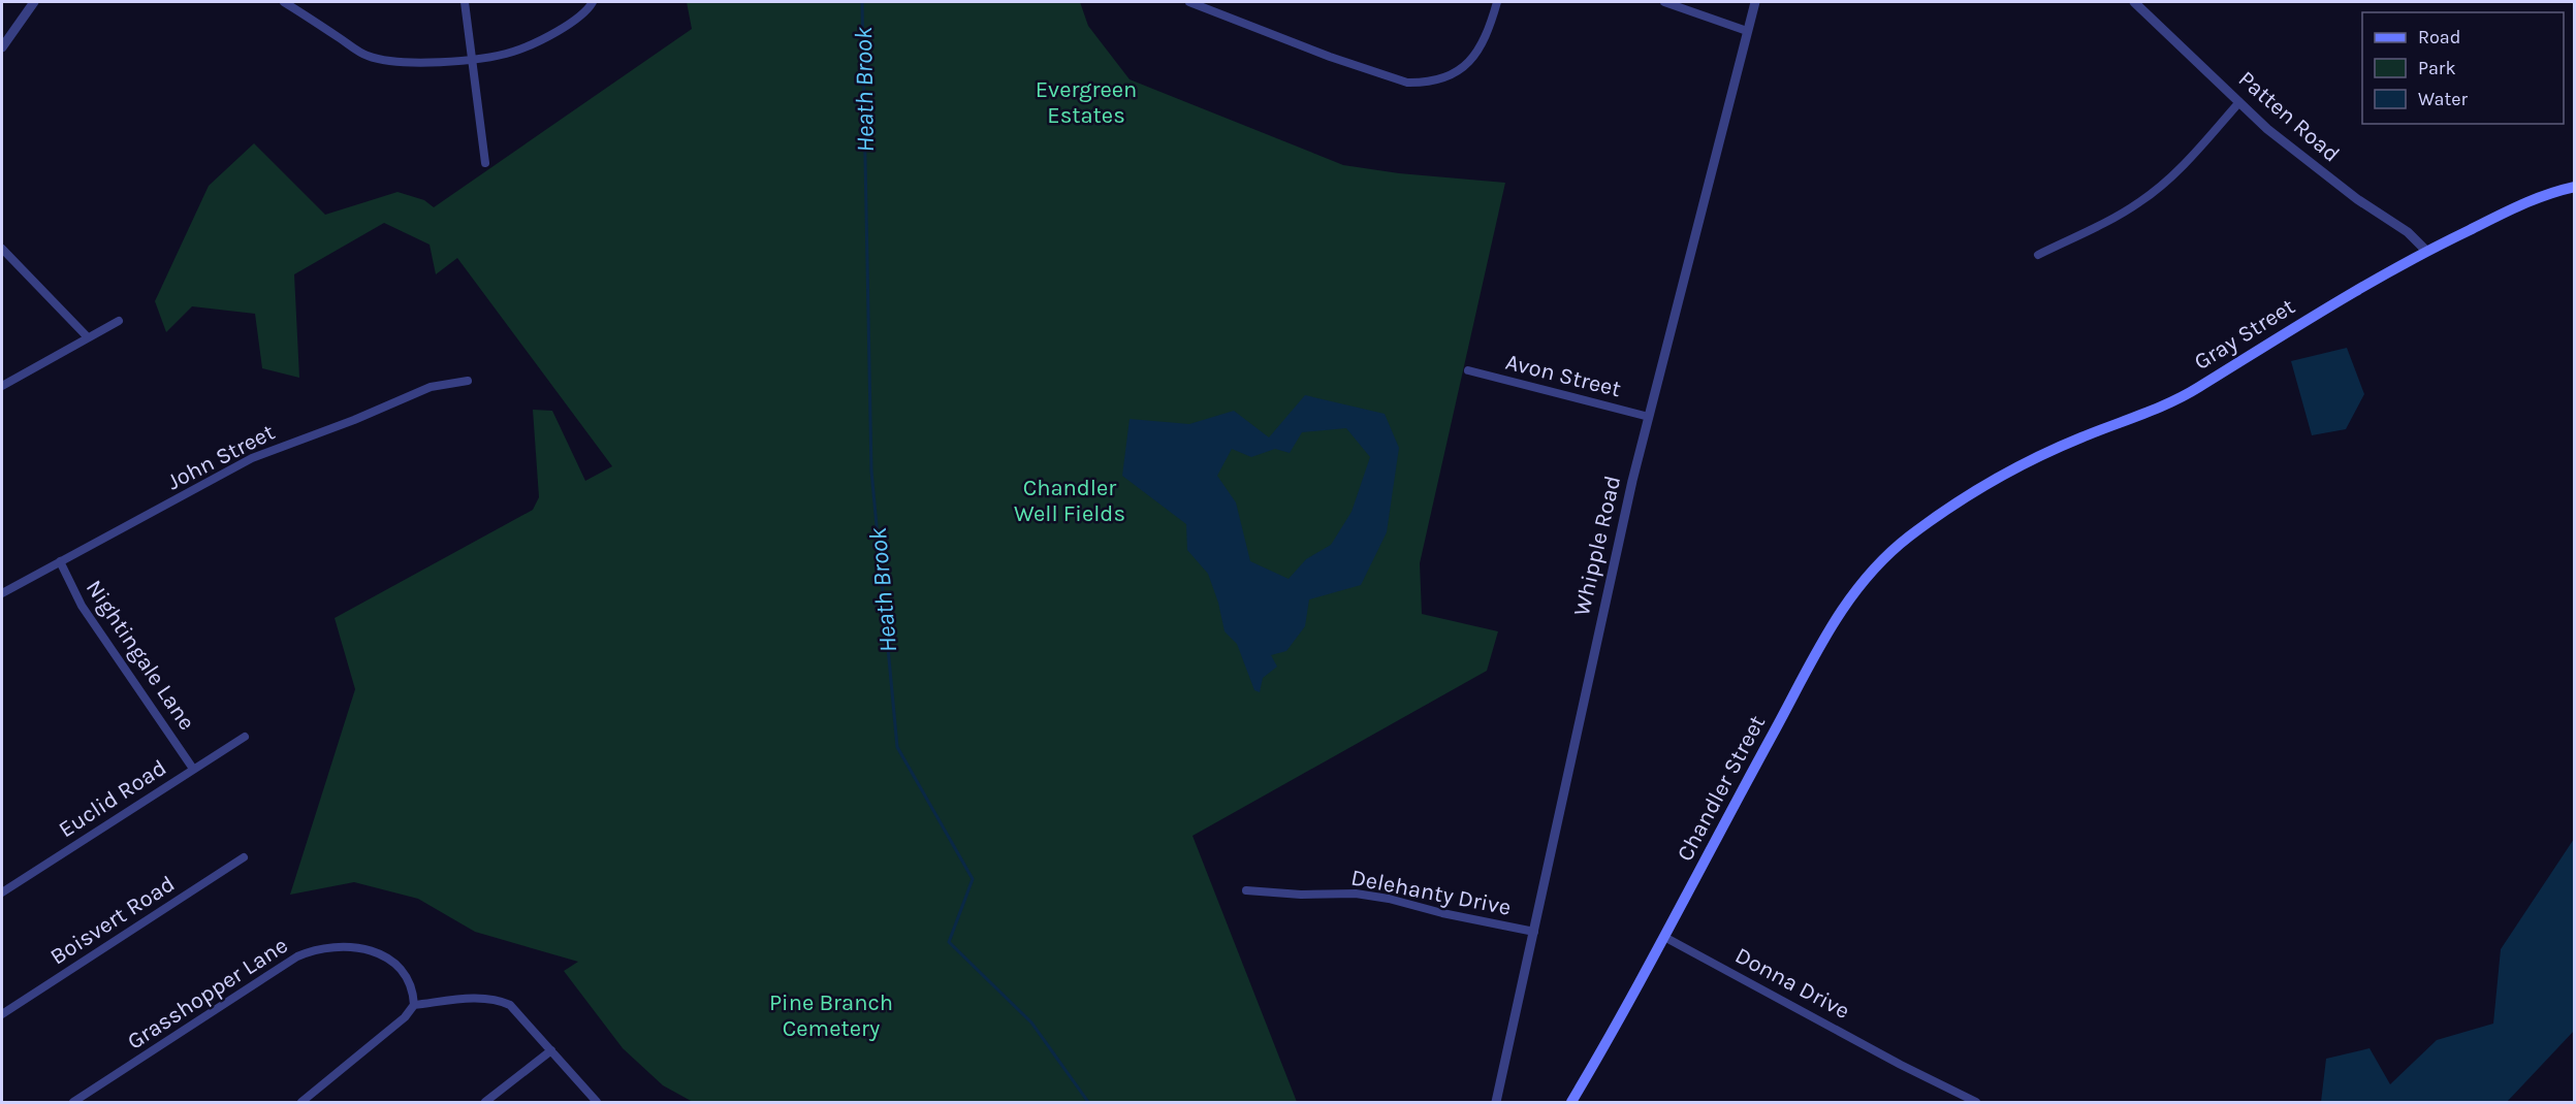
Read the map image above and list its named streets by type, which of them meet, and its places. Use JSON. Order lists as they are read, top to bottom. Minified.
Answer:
{"streets":{"main road":["Gray Street","Chandler Street"],"street":["Patten Road","Avon Street","John Street","Whipple Road","Nightingale Lane","Euclid Road","Delehanty Drive","Boisvert Road","Donna Drive","Grasshopper Lane"]},"crossings":[["Patten Road","Gray Street"],["Gray Street","Chandler Street"],["Avon Street","Whipple Road"],["John Street","Nightingale Lane"],["Whipple Road","Delehanty Drive"],["Nightingale Lane","Euclid Road"],["Chandler Street","Donna Drive"]],"water":["Heath Brook"],"parks":["Evergreen Estates","Chandler Well Fields","Pine Branch Cemetery"],"legend":["Road","Park","Water"]}
